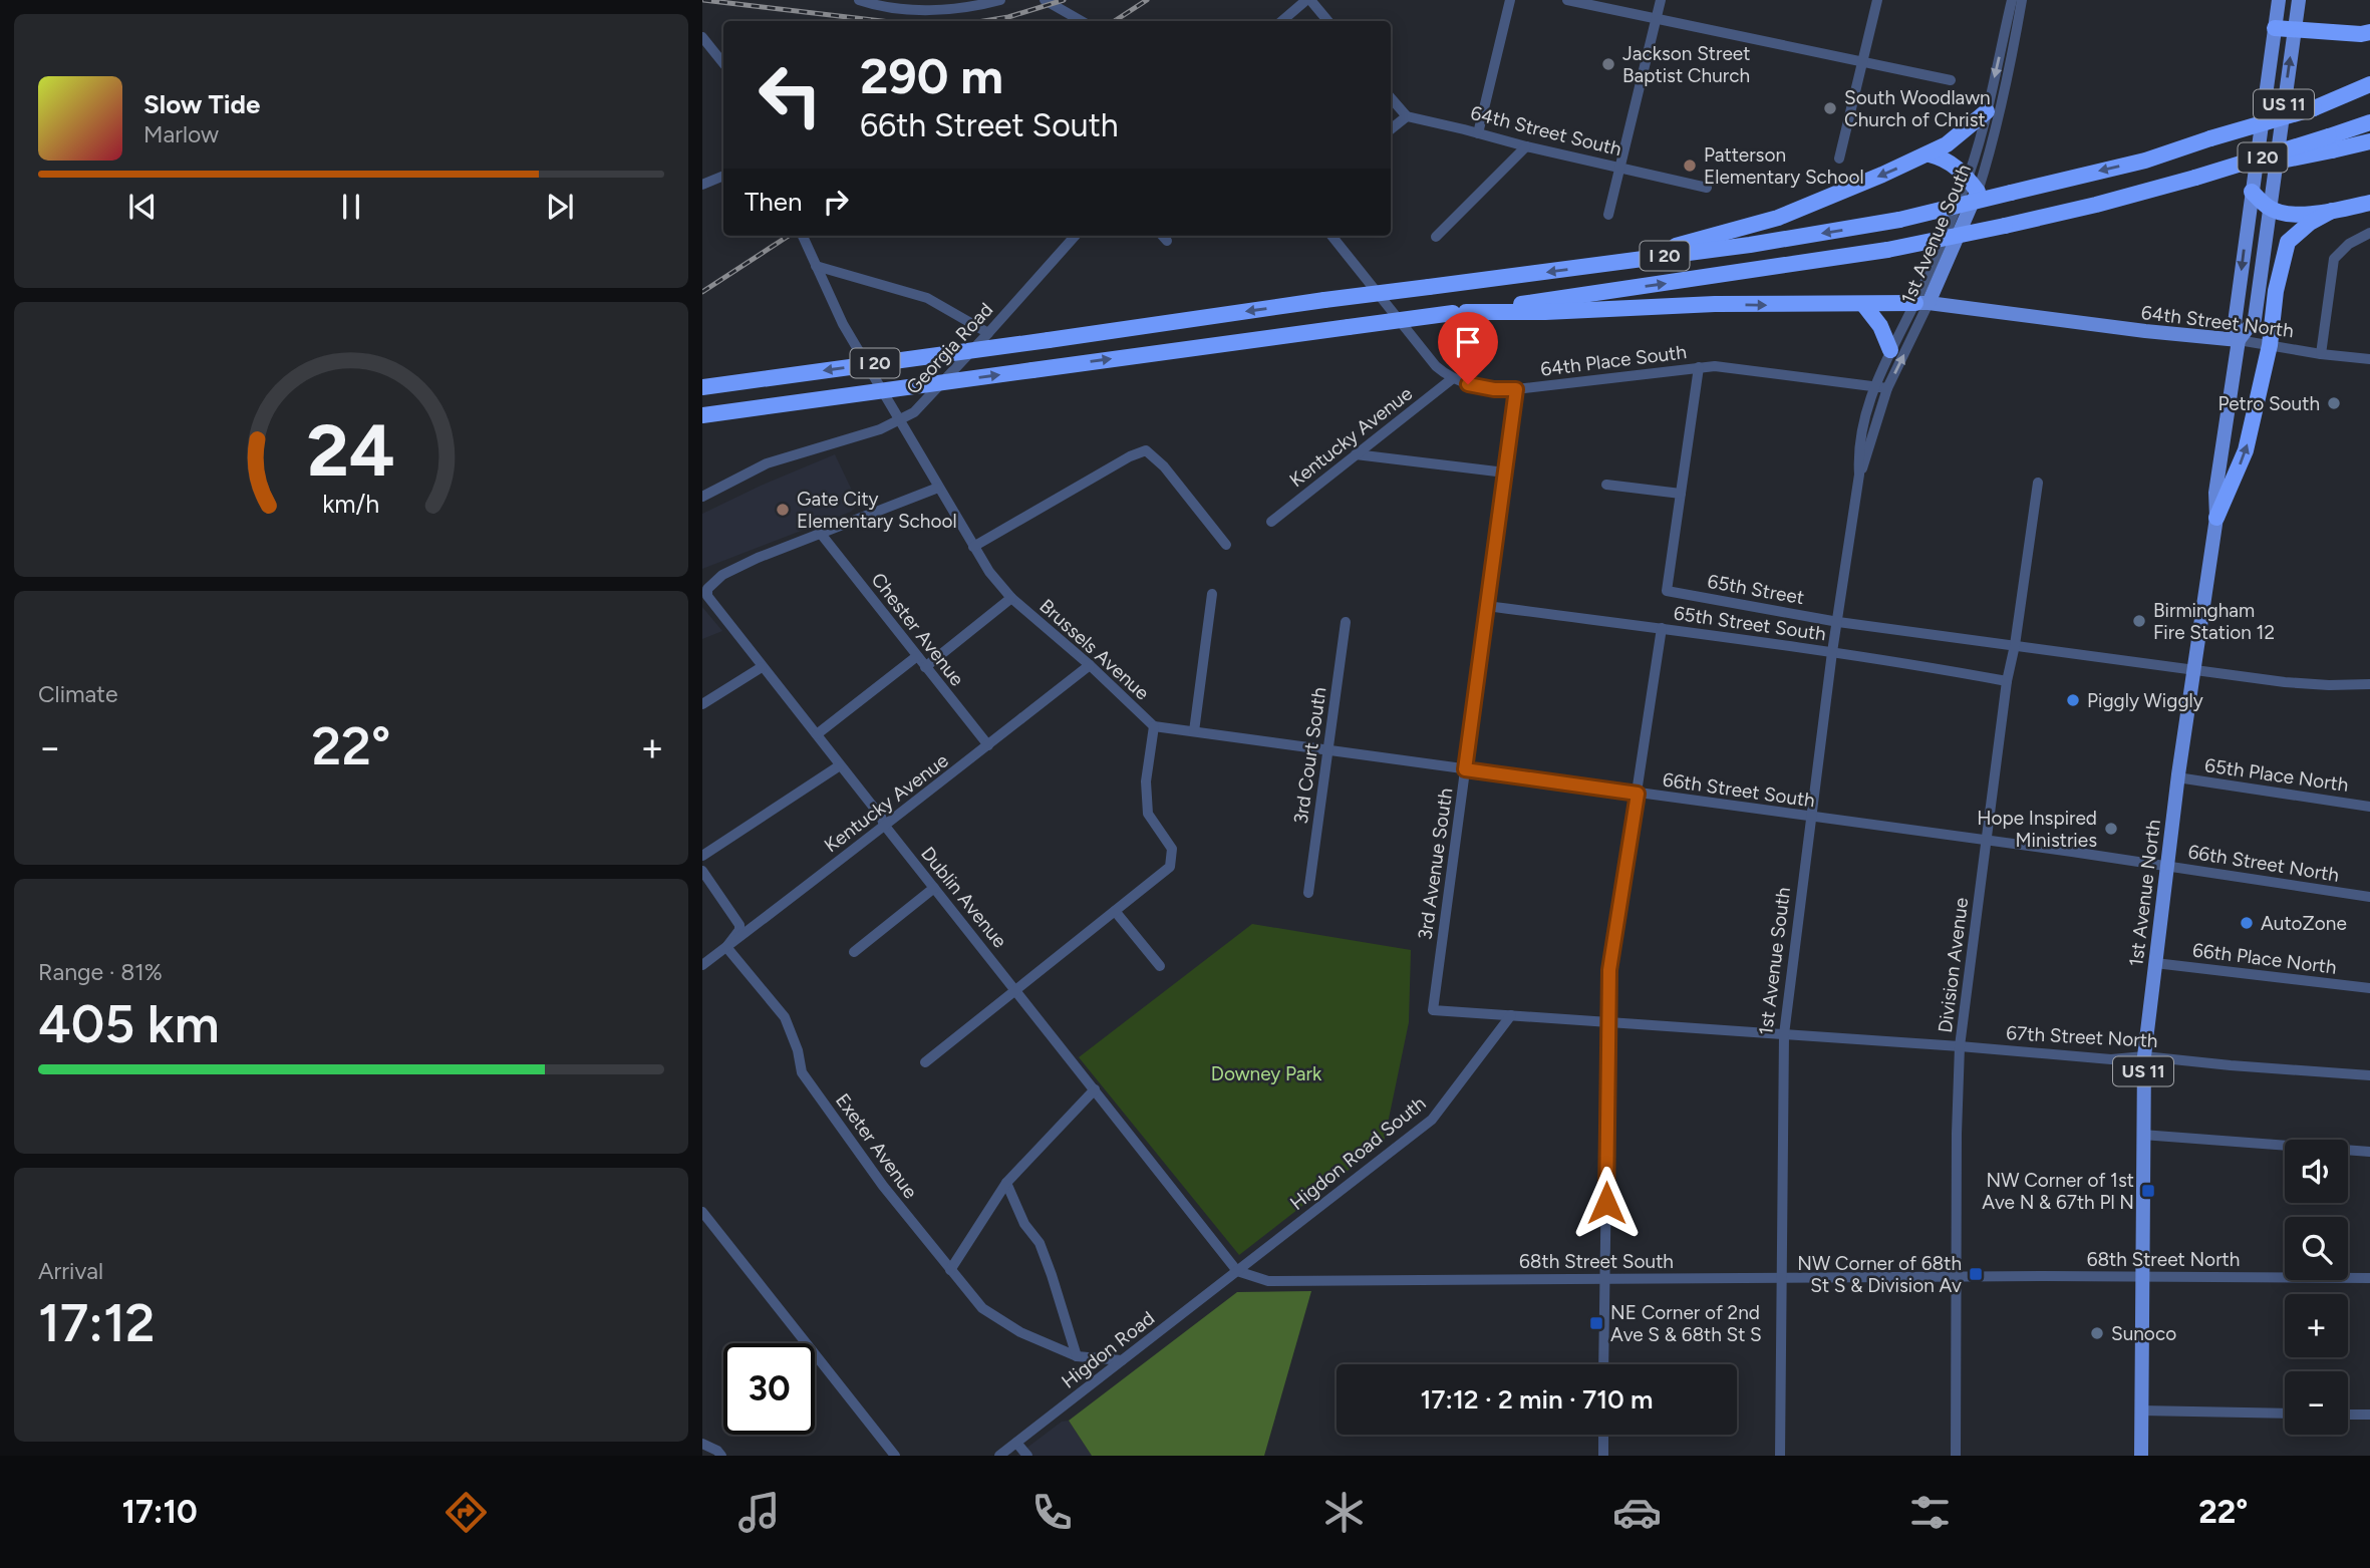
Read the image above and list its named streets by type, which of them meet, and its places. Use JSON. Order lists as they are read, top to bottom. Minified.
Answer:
{"streets":{"highway":["I 20"],"main road":["US 11","1st Avenue South","64th Street North","1st Avenue North"],"street":["64th Street South","Georgia Road","64th Place South","Kentucky Avenue","65th Street","65th Street South","Chester Avenue","Brussels Avenue","3rd Court South","65th Place North","66th Street South","66th Street North","3rd Avenue South","Dublin Avenue","66th Place North","Division Avenue","67th Street North","Exeter Avenue","Higdon Road South","68th Street North","68th Street South","Higdon Road"]},"crossings":[["1st Avenue South","64th Street North"],["1st Avenue South","64th Place South"],["1st Avenue South","65th Street"],["1st Avenue South","65th Street South"],["1st Avenue South","66th Street South"],["1st Avenue South","67th Street North"],["1st Avenue South","68th Street South"],["64th Street North","1st Avenue North"],["64th Place South","Kentucky Avenue"],["64th Place South","3rd Avenue South"],["Kentucky Avenue","Chester Avenue"],["Kentucky Avenue","Brussels Avenue"],["Kentucky Avenue","Dublin Avenue"],["Kentucky Avenue","Exeter Avenue"],["65th Street","65th Street South"],["65th Street South","3rd Avenue South"],["65th Street South","1st Avenue North"],["65th Street South","Division Avenue"],["Chester Avenue","Dublin Avenue"],["Brussels Avenue","66th Street South"],["3rd Court South","66th Street South"],["65th Place North","1st Avenue North"],["66th Street South","66th Street North"],["66th Street South","3rd Avenue South"],["66th Street South","Division Avenue"],["66th Street North","1st Avenue North"],["66th Street North","Division Avenue"],["3rd Avenue South","67th Street North"],["1st Avenue North","66th Place North"],["1st Avenue North","67th Street North"],["1st Avenue North","68th Street North"],["Dublin Avenue","Higdon Road South"],["Dublin Avenue","68th Street South"],["Dublin Avenue","Higdon Road"],["Division Avenue","67th Street North"],["Division Avenue","68th Street North"],["Division Avenue","68th Street South"],["67th Street North","Higdon Road South"],["Exeter Avenue","Higdon Road"],["Higdon Road South","68th Street South"],["Higdon Road South","Higdon Road"],["68th Street North","68th Street South"],["68th Street South","Higdon Road"]],"parks":["Downey Park"],"places":{"other":["Jackson Street Baptist Church","South Woodlawn Church of Christ","Patterson Elementary School","Petro South","Gate City Elementary School","Birmingham Fire Station 12","Piggly Wiggly","Hope Inspired Ministries","AutoZone","Sunoco"],"transit":["NW Corner of 1st Ave N & 67th Pl N","NW Corner of 68th St S & Division Av","NE Corner of 2nd Ave S & 68th St S"]},"page":{"turn":["290 m","66th Street South"],"song":["Slow Tide","Marlow"],"then":"Then","tile":["Climate",["Range · 81%","405 km"],["Arrival","17:12"]],"heat":["−","22°","+"],"map_buttons":["+","−"],"limit":"30","trip":"17:12 · 2 min · 710 m","tabs":["17:10","22°"],"gauge":["24","km/h"]}}
